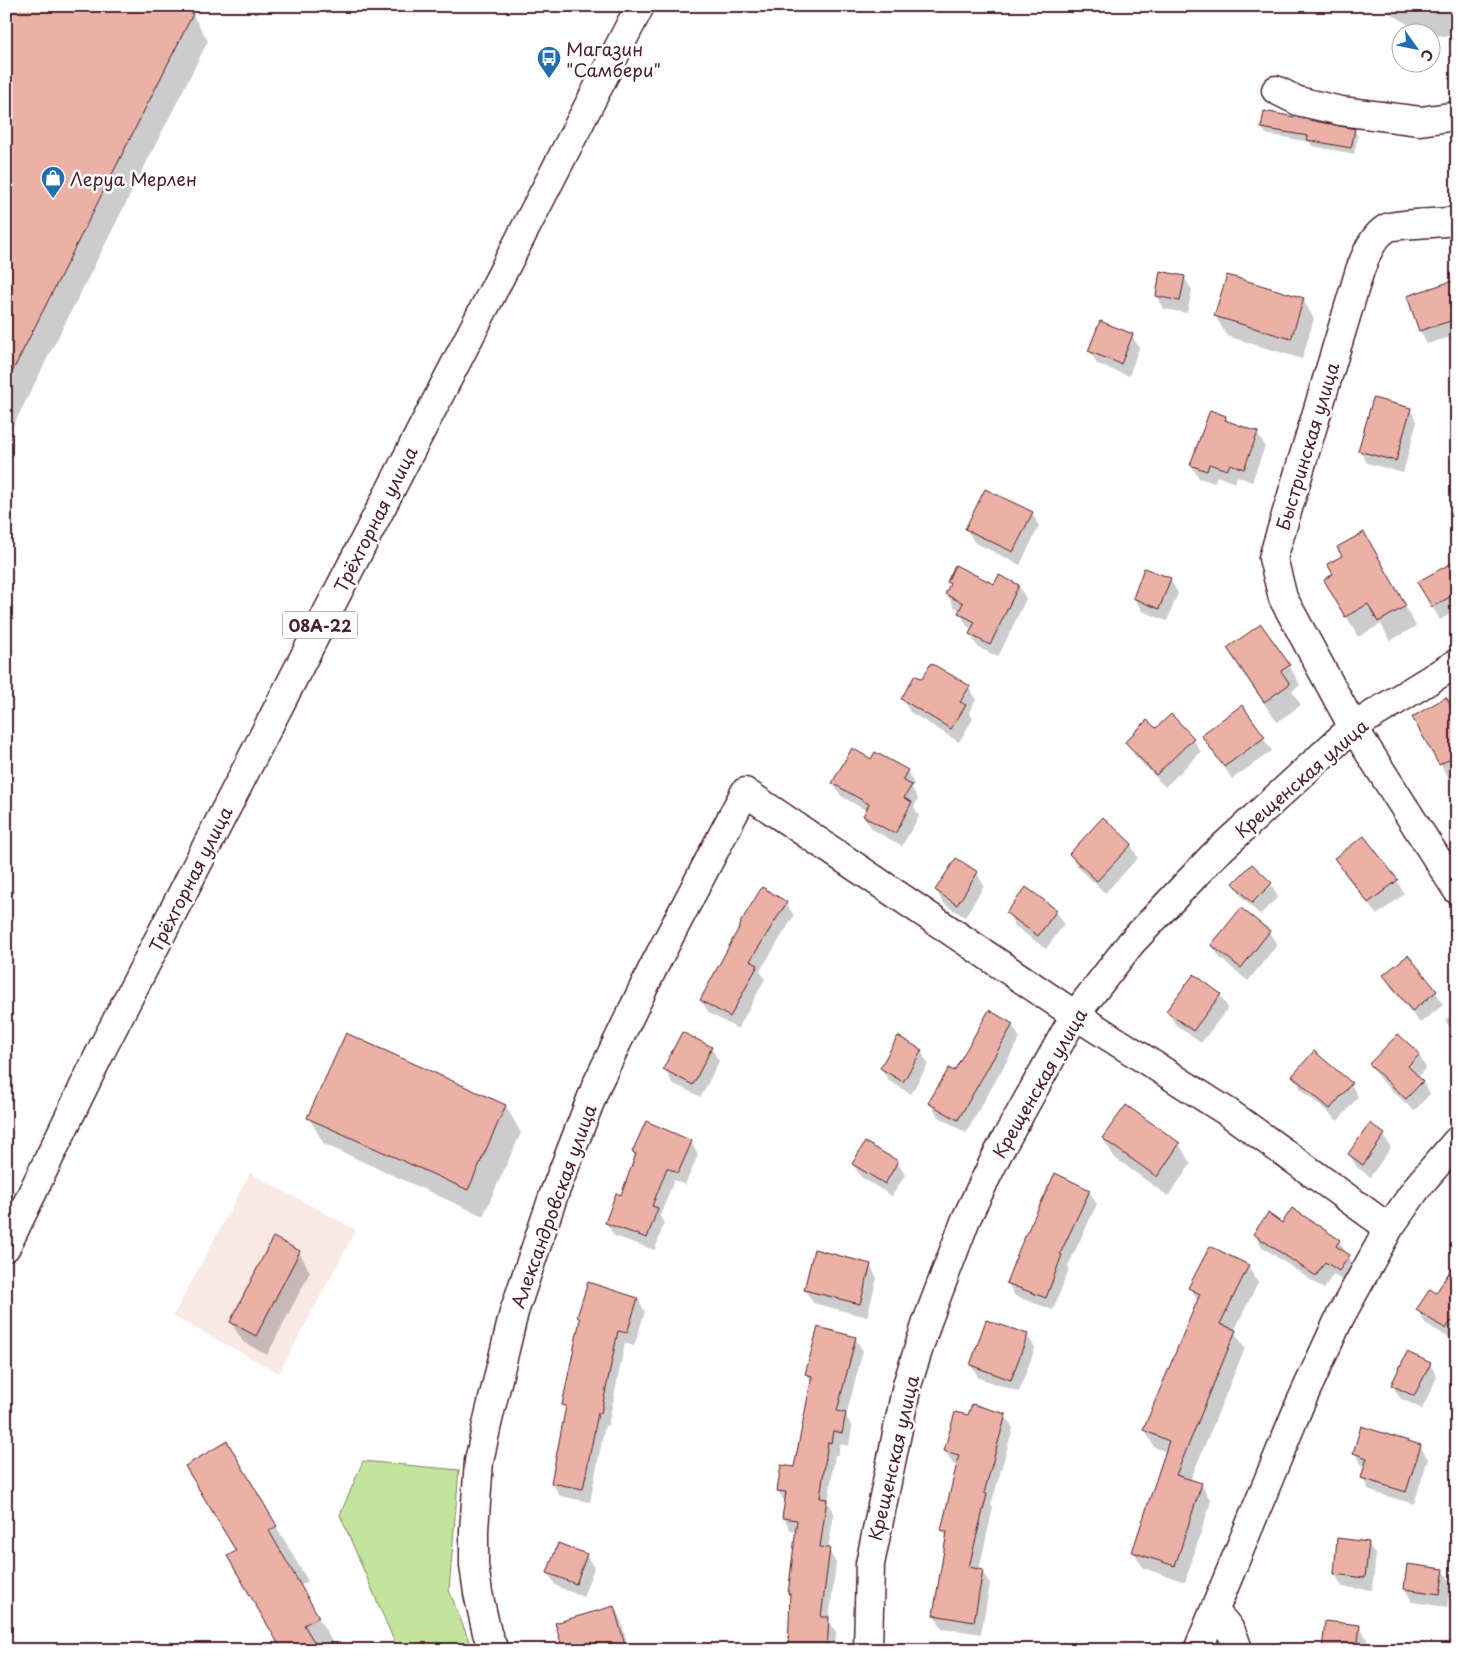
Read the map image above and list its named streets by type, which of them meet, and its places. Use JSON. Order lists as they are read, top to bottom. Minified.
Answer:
{"streets":{"main road":["Быстринская улица","Трёхгорная улица","08А-22","Крещенская улица","Александровская улица"]},"crossings":[["Быстринская улица","Крещенская улица"],["Крещенская улица","Александровская улица"]],"places":{"bus stop":["Магазин \"Самбери\""],"shop":["Леруа Мерлен"]},"north":"bottom right"}
